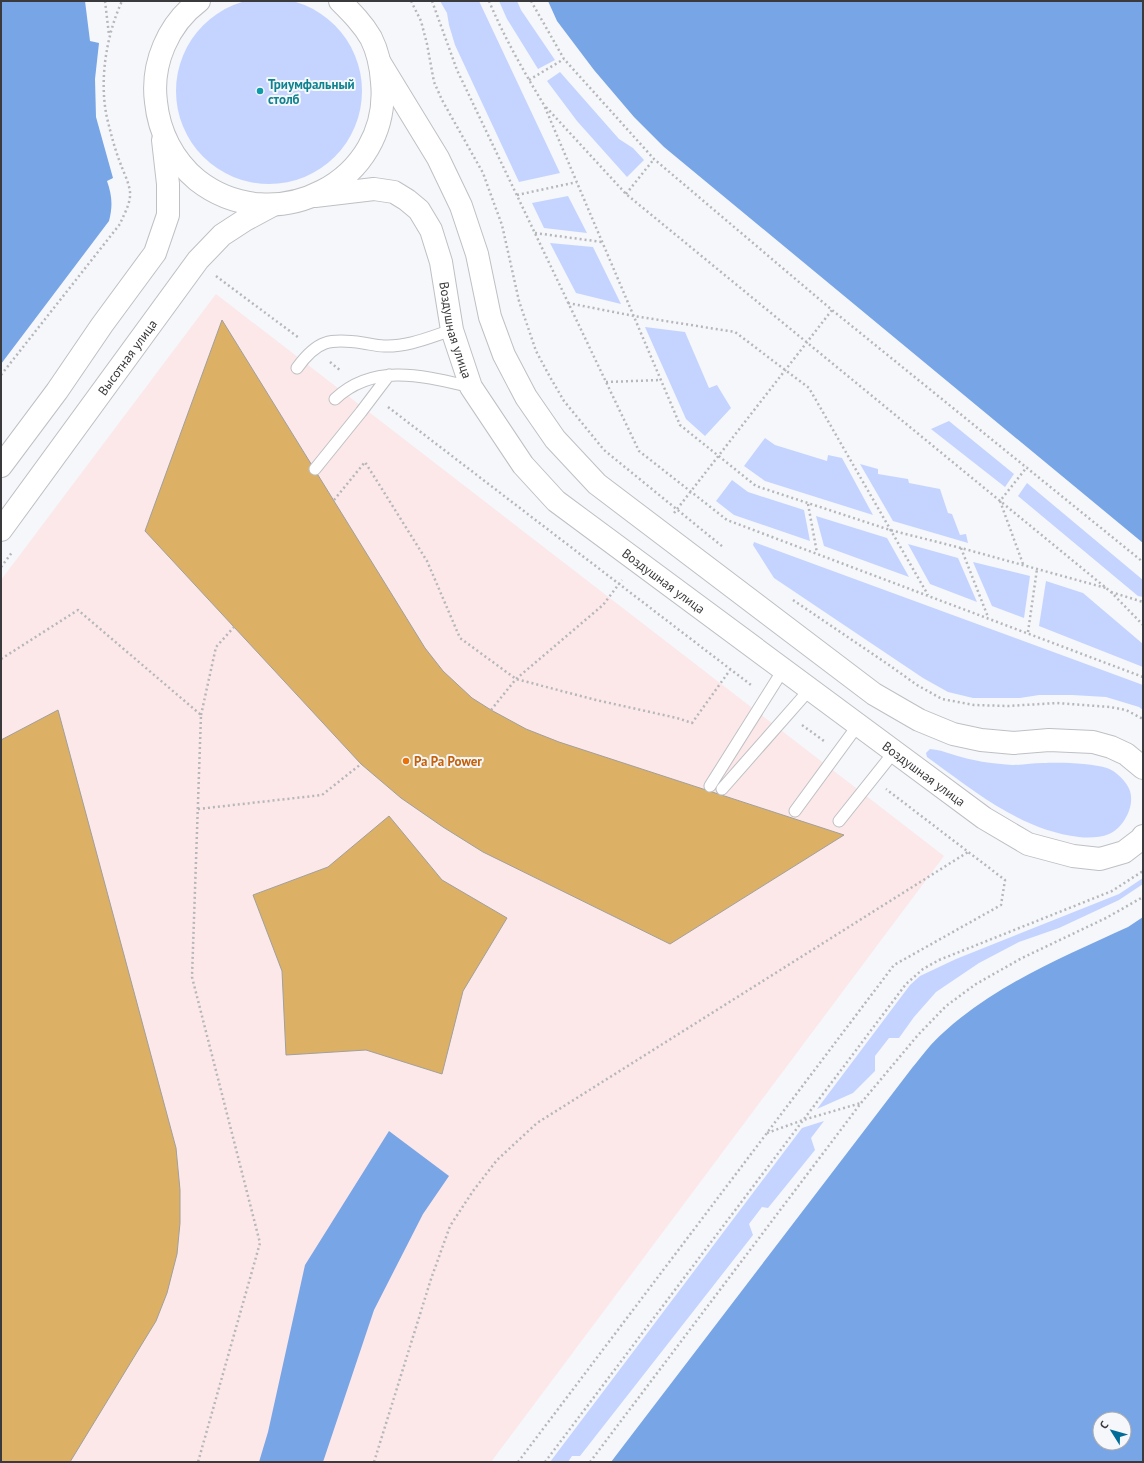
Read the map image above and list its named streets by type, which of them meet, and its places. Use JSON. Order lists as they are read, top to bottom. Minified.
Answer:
{"streets":{"street":["Воздушная улица","Высотная улица"]},"places":["Триумфальный столб","Pa Pa Power"],"north":"top left"}
